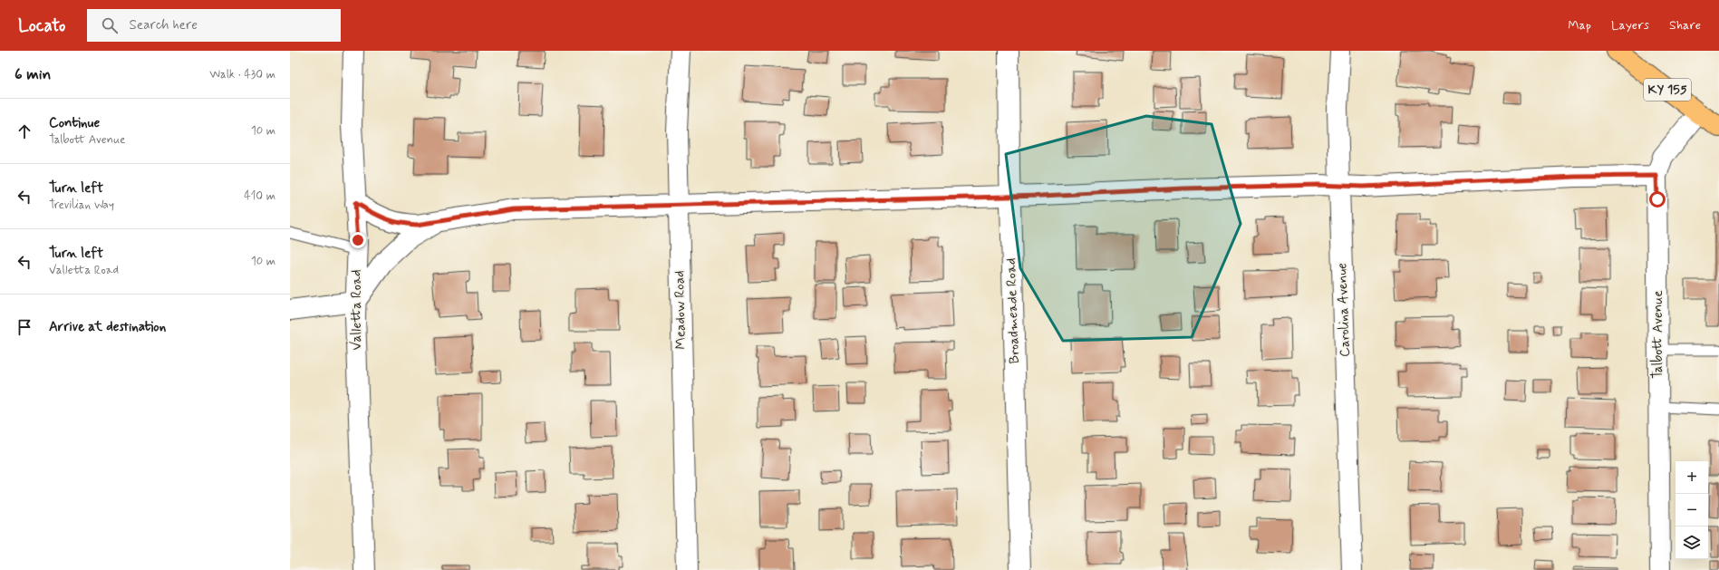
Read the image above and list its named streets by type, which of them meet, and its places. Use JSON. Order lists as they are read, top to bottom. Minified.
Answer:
{"streets":{"main road":["KY 155"],"street":["Valletta Road","Meadow Road","Carolina Avenue","Broadmeade Road","Talbott Avenue"]},"crossings":[["KY 155","Talbott Avenue"]],"page":{"header":"Locato","search":"Search here","nav":["Map","Layers","Share"],"heading":["6 min","Walk · 430 m"],"list":[["Continue","Talbott Avenue","10 m"],["Turn left","Trevilian Way","410 m"],["Turn left","Valletta Road","10 m"],"Arrive at destination"],"map_buttons":["+","−"]}}
